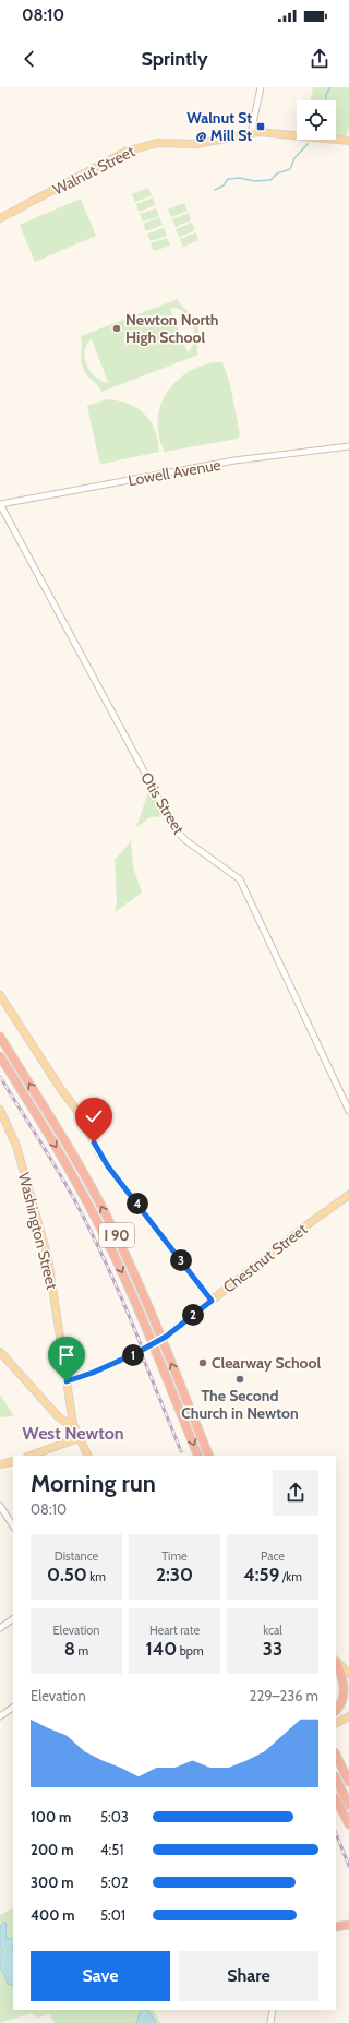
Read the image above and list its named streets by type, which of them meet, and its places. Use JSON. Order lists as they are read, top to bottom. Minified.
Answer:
{"streets":{"highway":["I 90"],"main road":["Walnut Street","Washington Street","Chestnut Street"],"street":["Lowell Avenue","Otis Street"]},"crossings":[["Lowell Avenue","Otis Street"],["Washington Street","Chestnut Street"]],"districts":["West Newton"],"places":{"transit":["Walnut St @ Mill St"],"other":["Newton North High School","Clearway School","The Second Church in Newton"]},"page":{"status":"08:10","header":"Sprintly","pins":["4","3","2","1"],"heading":["Morning run","08:10"],"stats":[["Distance","0.50 km"],["Time","2:30"],["Pace","4:59 /km"],["Elevation","8 m"],["Heart rate","140 bpm"],["kcal","33"]],"chart":["Elevation","229–236 m"],"list":[{"name":"100 m","note":"5:03"},{"name":"200 m","note":"4:51"},{"name":"300 m","note":"5:02"},{"name":"400 m","note":"5:01"}],"buttons":["Save","Share"]}}
